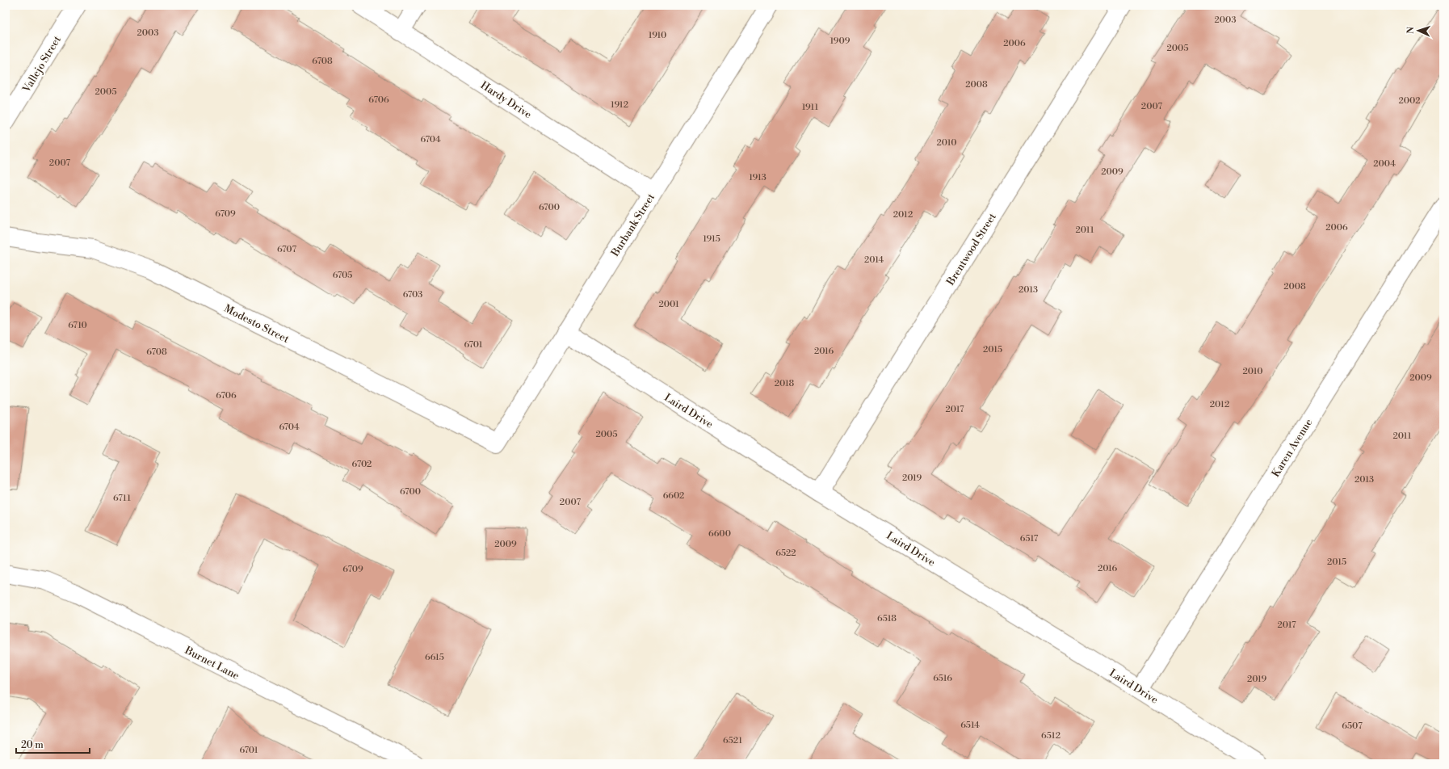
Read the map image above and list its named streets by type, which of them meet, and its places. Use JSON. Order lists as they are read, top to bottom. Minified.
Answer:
{"streets":{"street":["Vallejo Street","Hardy Drive","Burbank Street","Brentwood Street","Modesto Street","Laird Drive","Karen Avenue","Burnet Lane"]},"crossings":[["Hardy Drive","Burbank Street"],["Burbank Street","Modesto Street"],["Burbank Street","Laird Drive"],["Brentwood Street","Laird Drive"],["Laird Drive","Karen Avenue"]],"house_numbers":["2003","2003","1910","1909","2006","2005","6708","2008","2005","6706","2002","1912","2007","1911","6704","2010","2007","2004","2009","1913","6700","6709","2012","2006","2011","1915","6707","2014","6705","2008","2013","6703","2001","6710","6701","2015","2016","6708","2010","2009","2018","6706","2012","2017","6704","2005","2011","6702","2019","2013","6700","6602","6711","2007","6600","6517","2009","6522","2015","2016","6709","6518","2017","6615","6516","2019","6514","6507","6512","6521","6701"],"scale_bar":"20 m","north":"left"}
